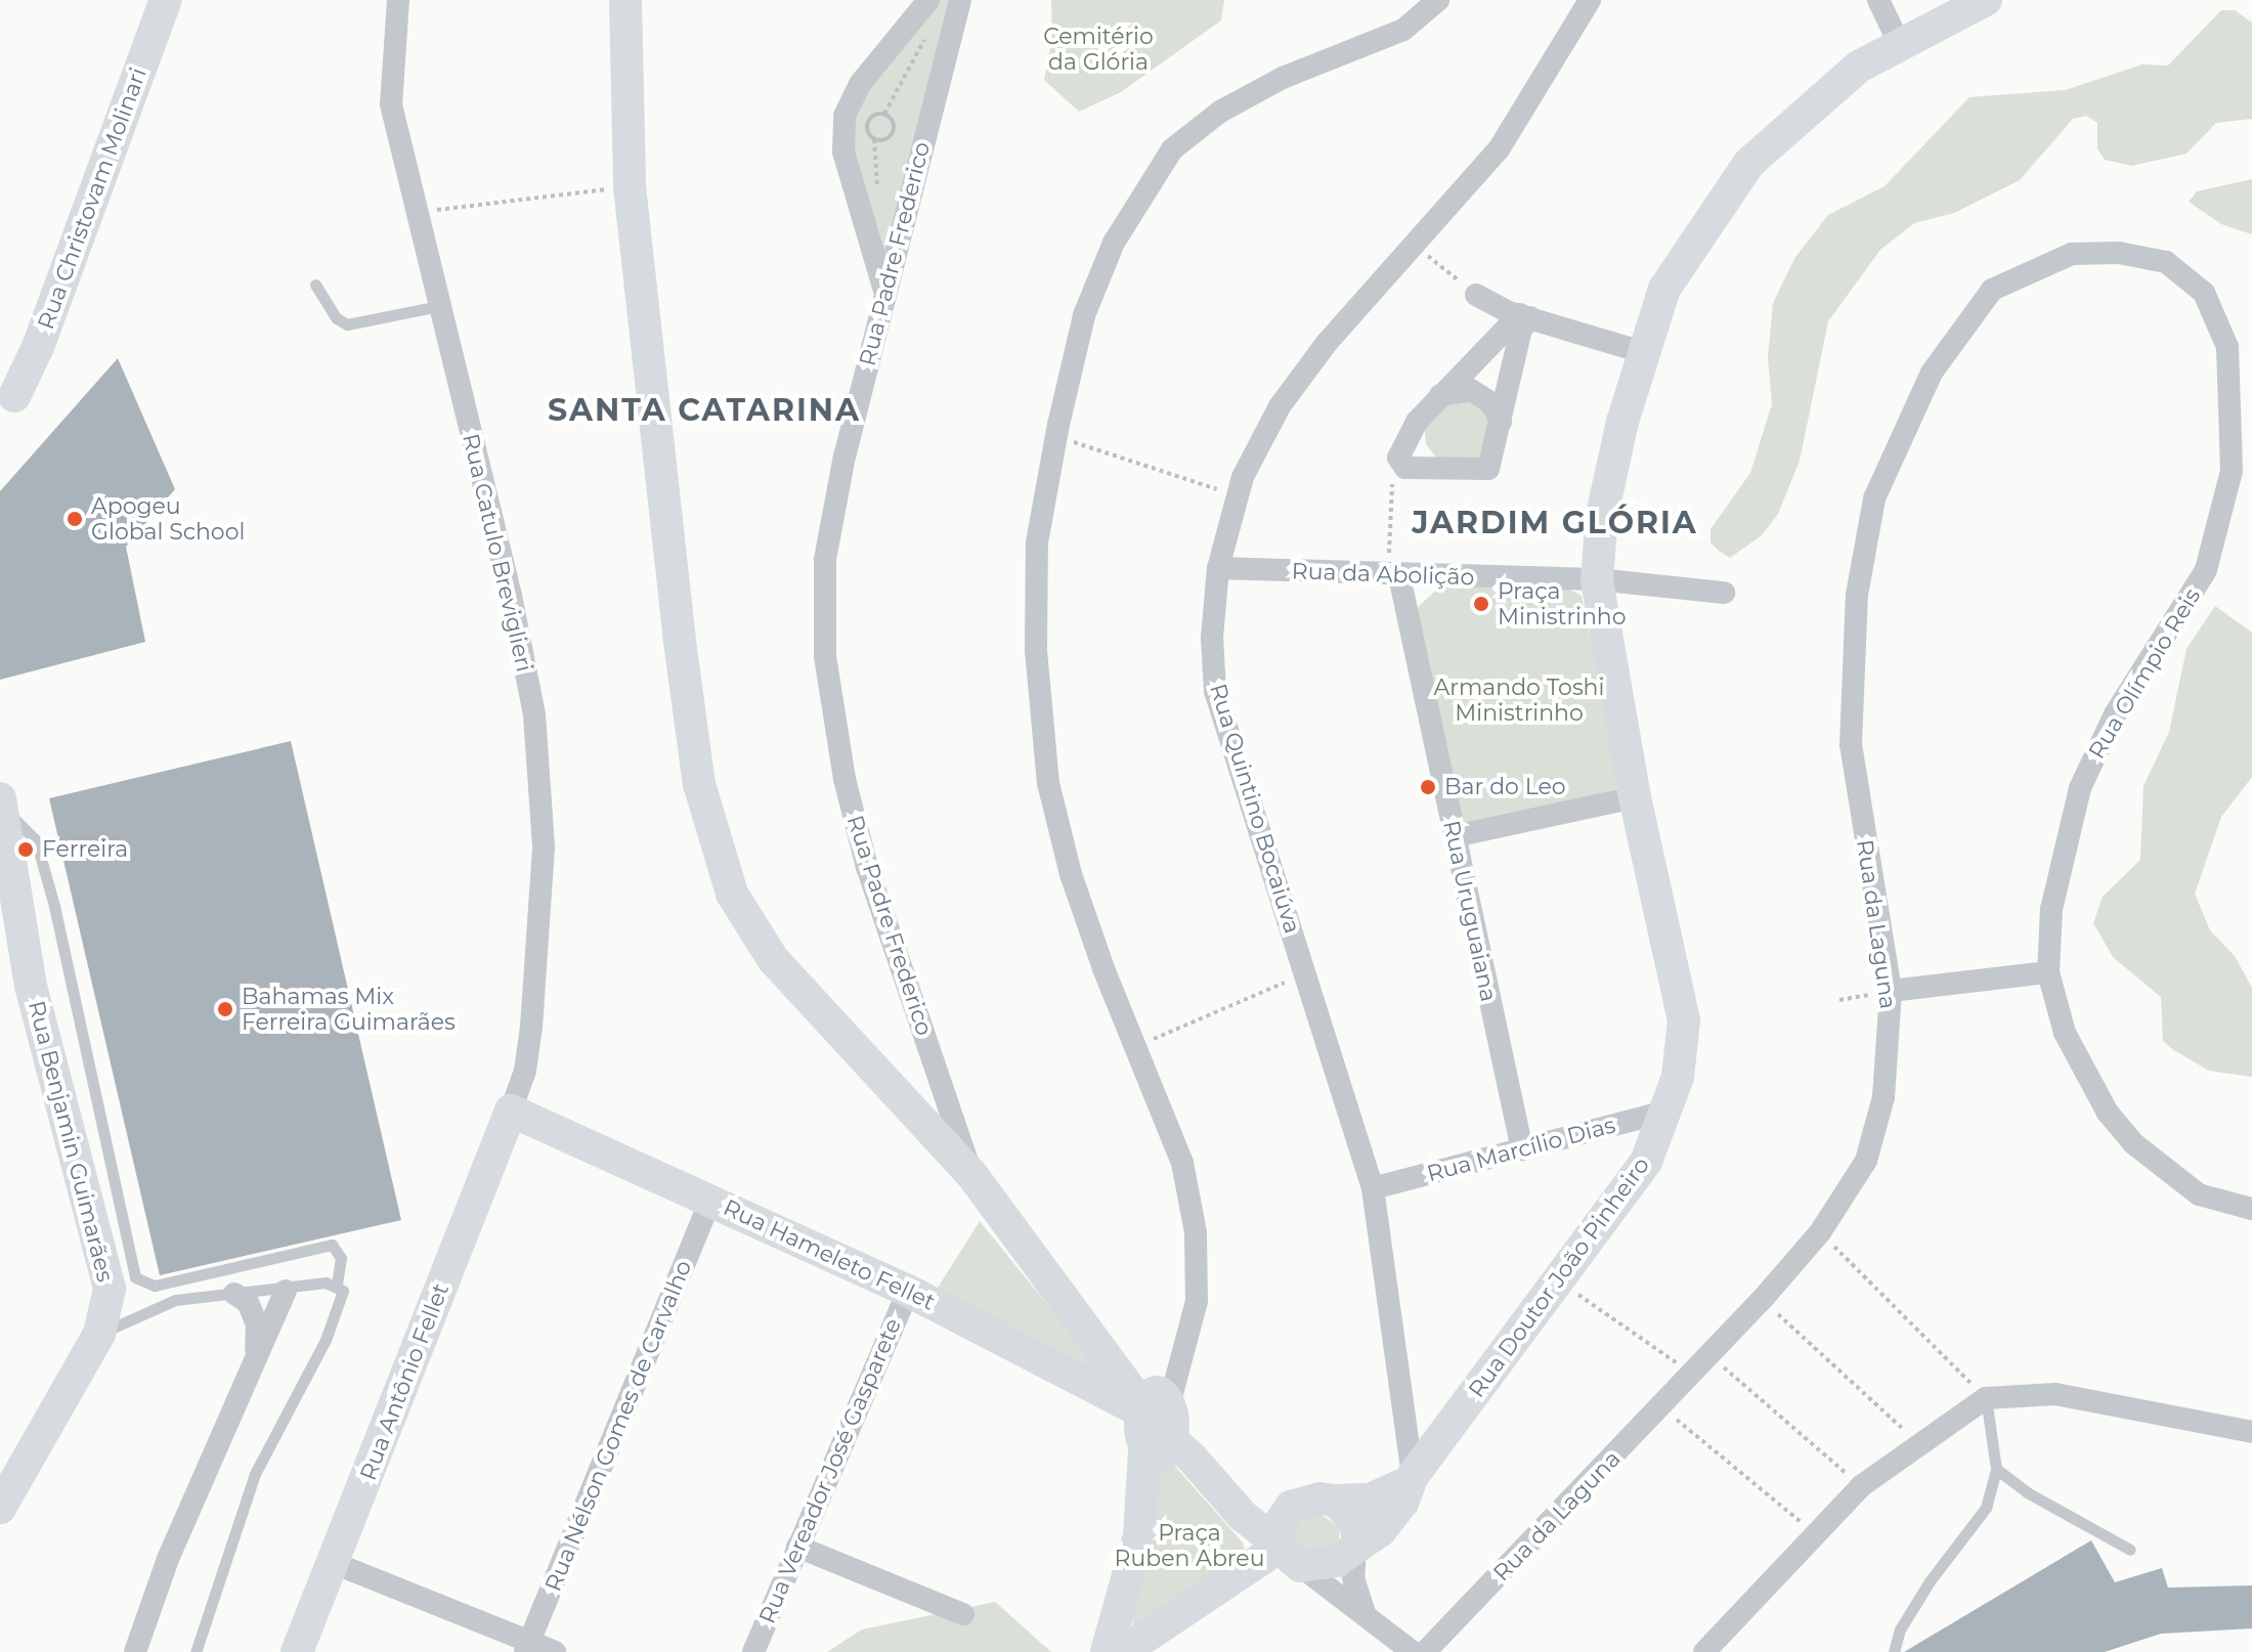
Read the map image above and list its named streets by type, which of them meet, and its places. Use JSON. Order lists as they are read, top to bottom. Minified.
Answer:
{"streets":{"street":["Rua Christovam Molinari","Rua Padre Frederico","Rua Catulo Breviglieri","Rua da Abolição","Rua Olímpio Reis","Rua Quintino Bocaiúva","Rua Uruguaiana","Rua da Laguna","Rua Benjamin Guimarães","Rua Marcílio Dias","Rua Hameleto Fellet","Rua Doutor João Pinheiro","Rua Antônio Fellet","Rua Nélson Gomes de Carvalho","Rua Vereador José Gasparete"]},"crossings":[["Rua Catulo Breviglieri","Rua Hameleto Fellet"],["Rua Catulo Breviglieri","Rua Antônio Fellet"],["Rua da Abolição","Rua Quintino Bocaiúva"],["Rua da Abolição","Rua Uruguaiana"],["Rua da Abolição","Rua Doutor João Pinheiro"],["Rua Olímpio Reis","Rua da Laguna"],["Rua Quintino Bocaiúva","Rua Marcílio Dias"],["Rua Quintino Bocaiúva","Rua Doutor João Pinheiro"],["Rua Uruguaiana","Rua Marcílio Dias"],["Rua Marcílio Dias","Rua Doutor João Pinheiro"],["Rua Hameleto Fellet","Rua Antônio Fellet"],["Rua Hameleto Fellet","Rua Nélson Gomes de Carvalho"],["Rua Hameleto Fellet","Rua Vereador José Gasparete"]],"districts":["SANTA CATARINA","JARDIM GLÓRIA"],"parks":["Cemitério da Glória","Armando Toshi Ministrinho","Praça Ruben Abreu"],"places":["Apogeu Global School","Praça Ministrinho","Bar do Leo","Ferreira","Bahamas Mix Ferreira Guimarães"]}
